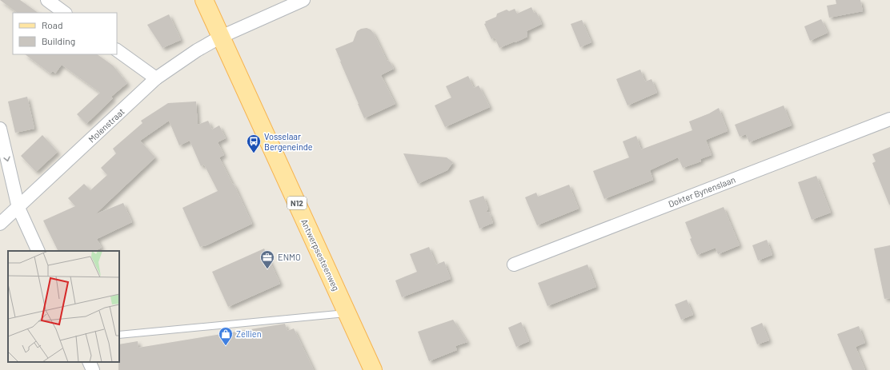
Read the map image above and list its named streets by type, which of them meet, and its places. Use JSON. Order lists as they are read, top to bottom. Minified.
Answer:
{"streets":{"main road":["N12","Antwerpsesteenweg"],"street":["Molenstraat","Dokter Bynenslaan"]},"crossings":[["Molenstraat","Antwerpsesteenweg"]],"places":{"bus stop":["Vosselaar Bergeneinde"],"office":["ENMO"],"shop":["Zellien"]},"legend":["Road","Building"]}
